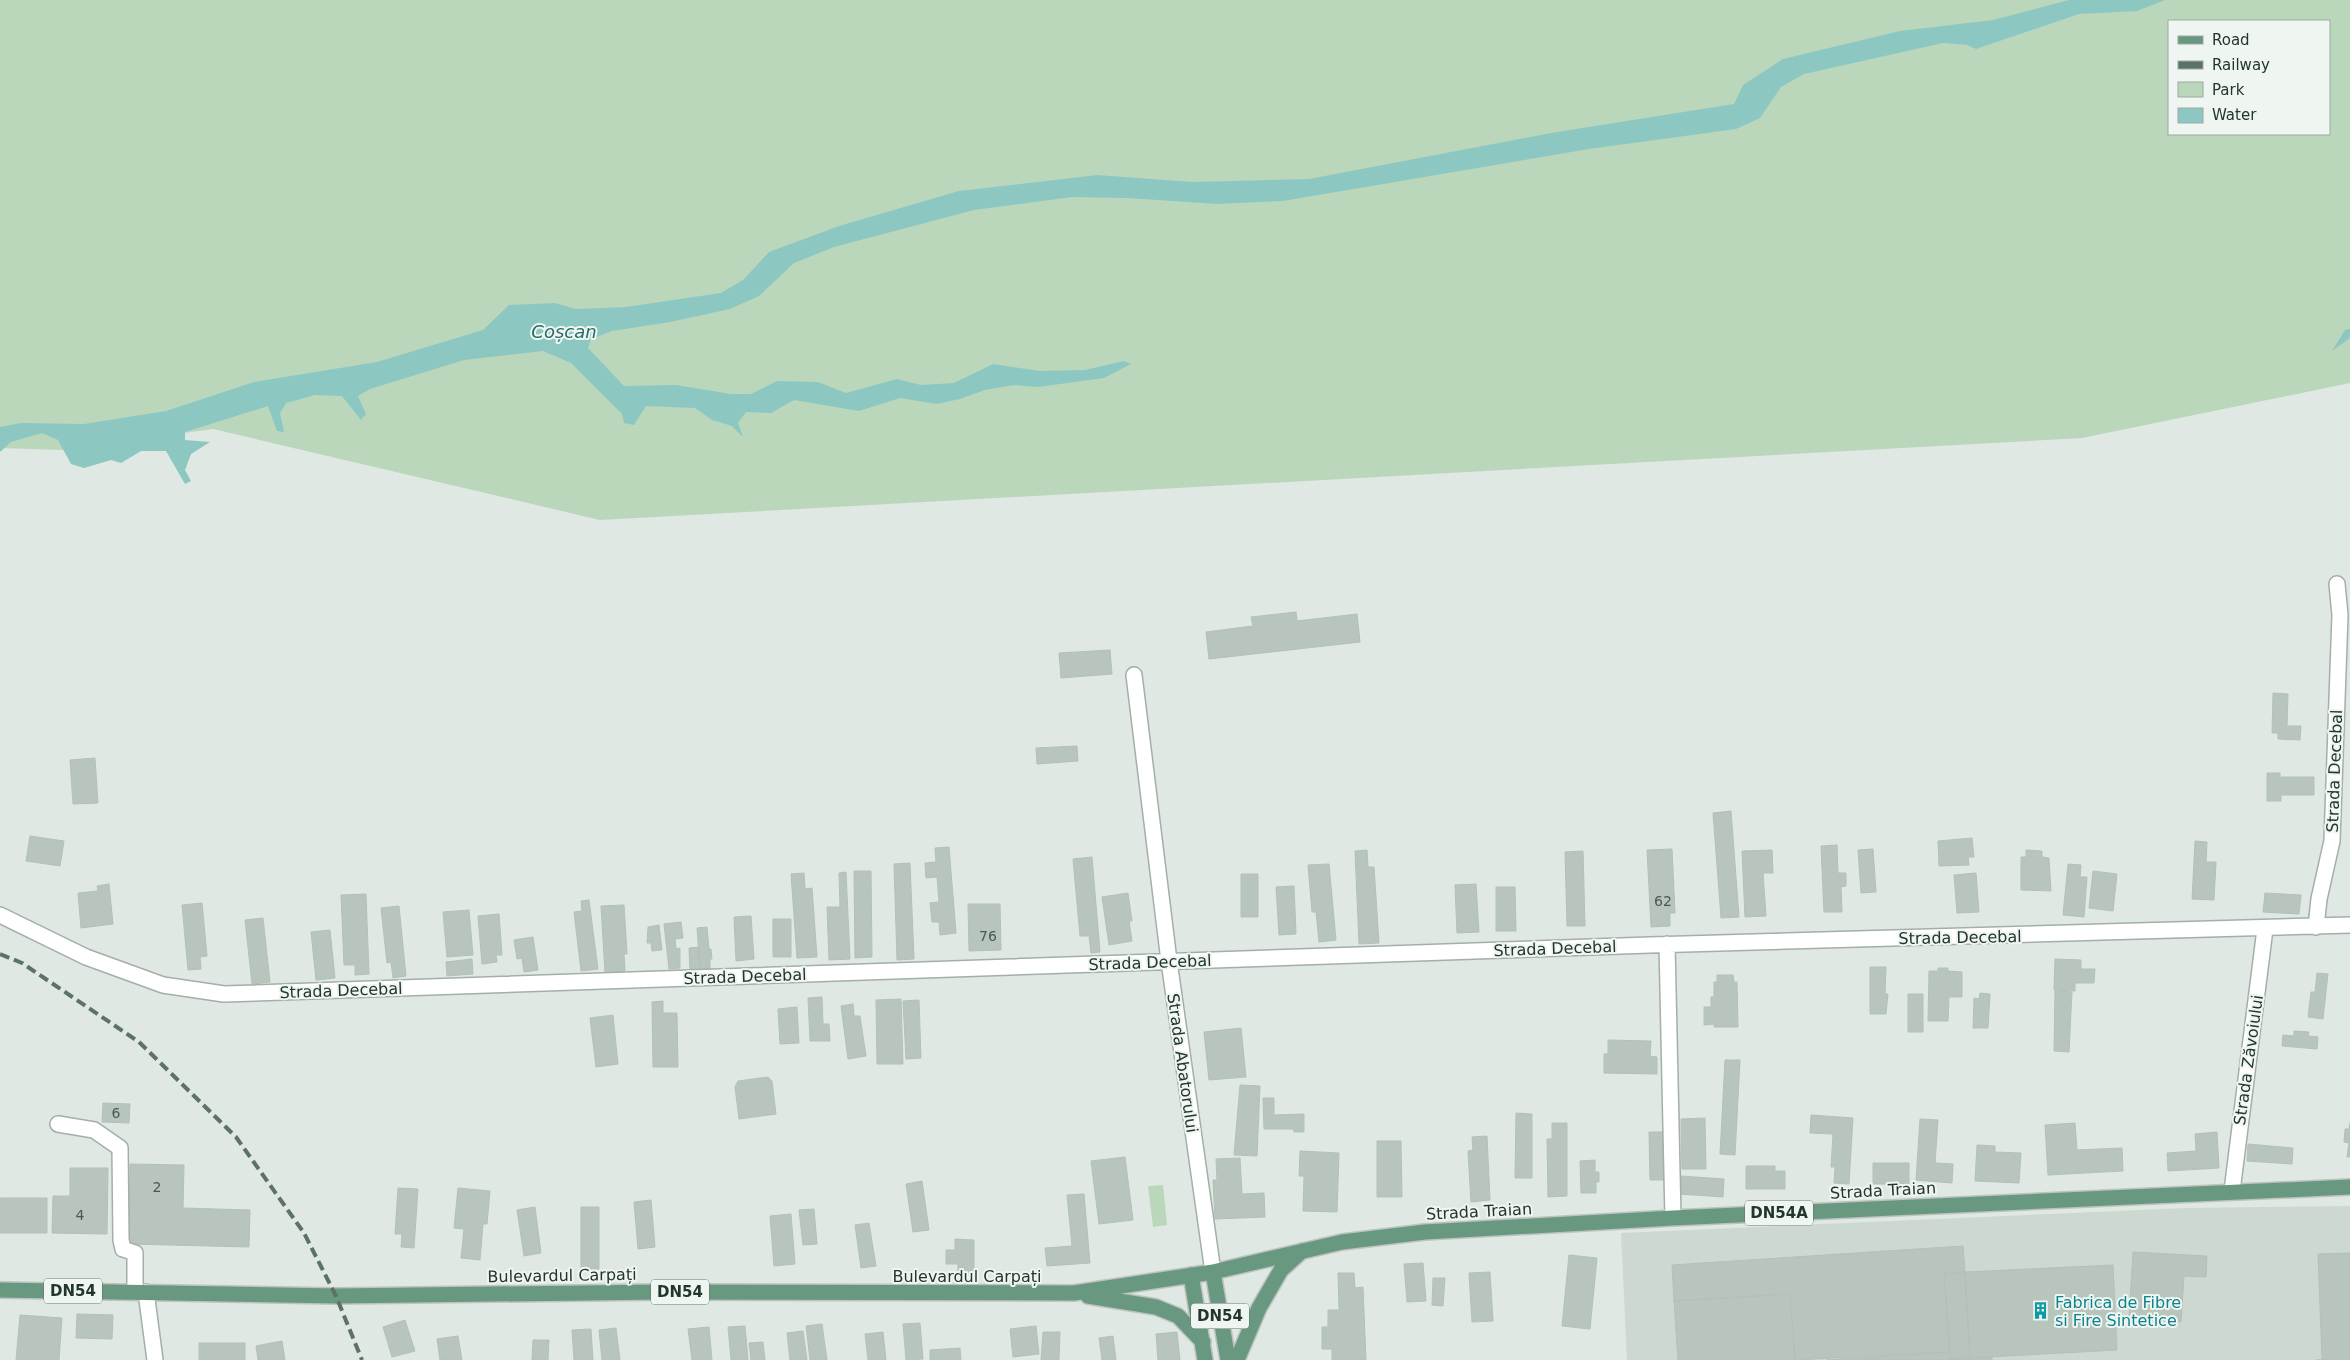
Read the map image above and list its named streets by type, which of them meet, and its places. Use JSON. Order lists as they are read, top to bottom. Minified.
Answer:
{"streets":{"main road":["Strada Traian","DN54A","Bulevardul Carpați","DN54"],"street":["Strada Decebal","Strada Zăvoiului","Strada Abatorului"]},"crossings":[["Strada Decebal","Strada Zăvoiului"],["Strada Decebal","Strada Abatorului"],["Strada Zăvoiului","Strada Traian"],["Strada Abatorului","Strada Traian"],["Strada Abatorului","Bulevardul Carpați"],["Strada Abatorului","DN54"],["Strada Traian","Bulevardul Carpați"],["Strada Traian","DN54"],["Bulevardul Carpați","DN54"]],"water":["Coșcan"],"places":{"building":["Fabrica de Fibre si Fire Sintetice"]},"house_numbers":["62","76","6","2","4"],"legend":["Road","Railway","Park","Water"]}
